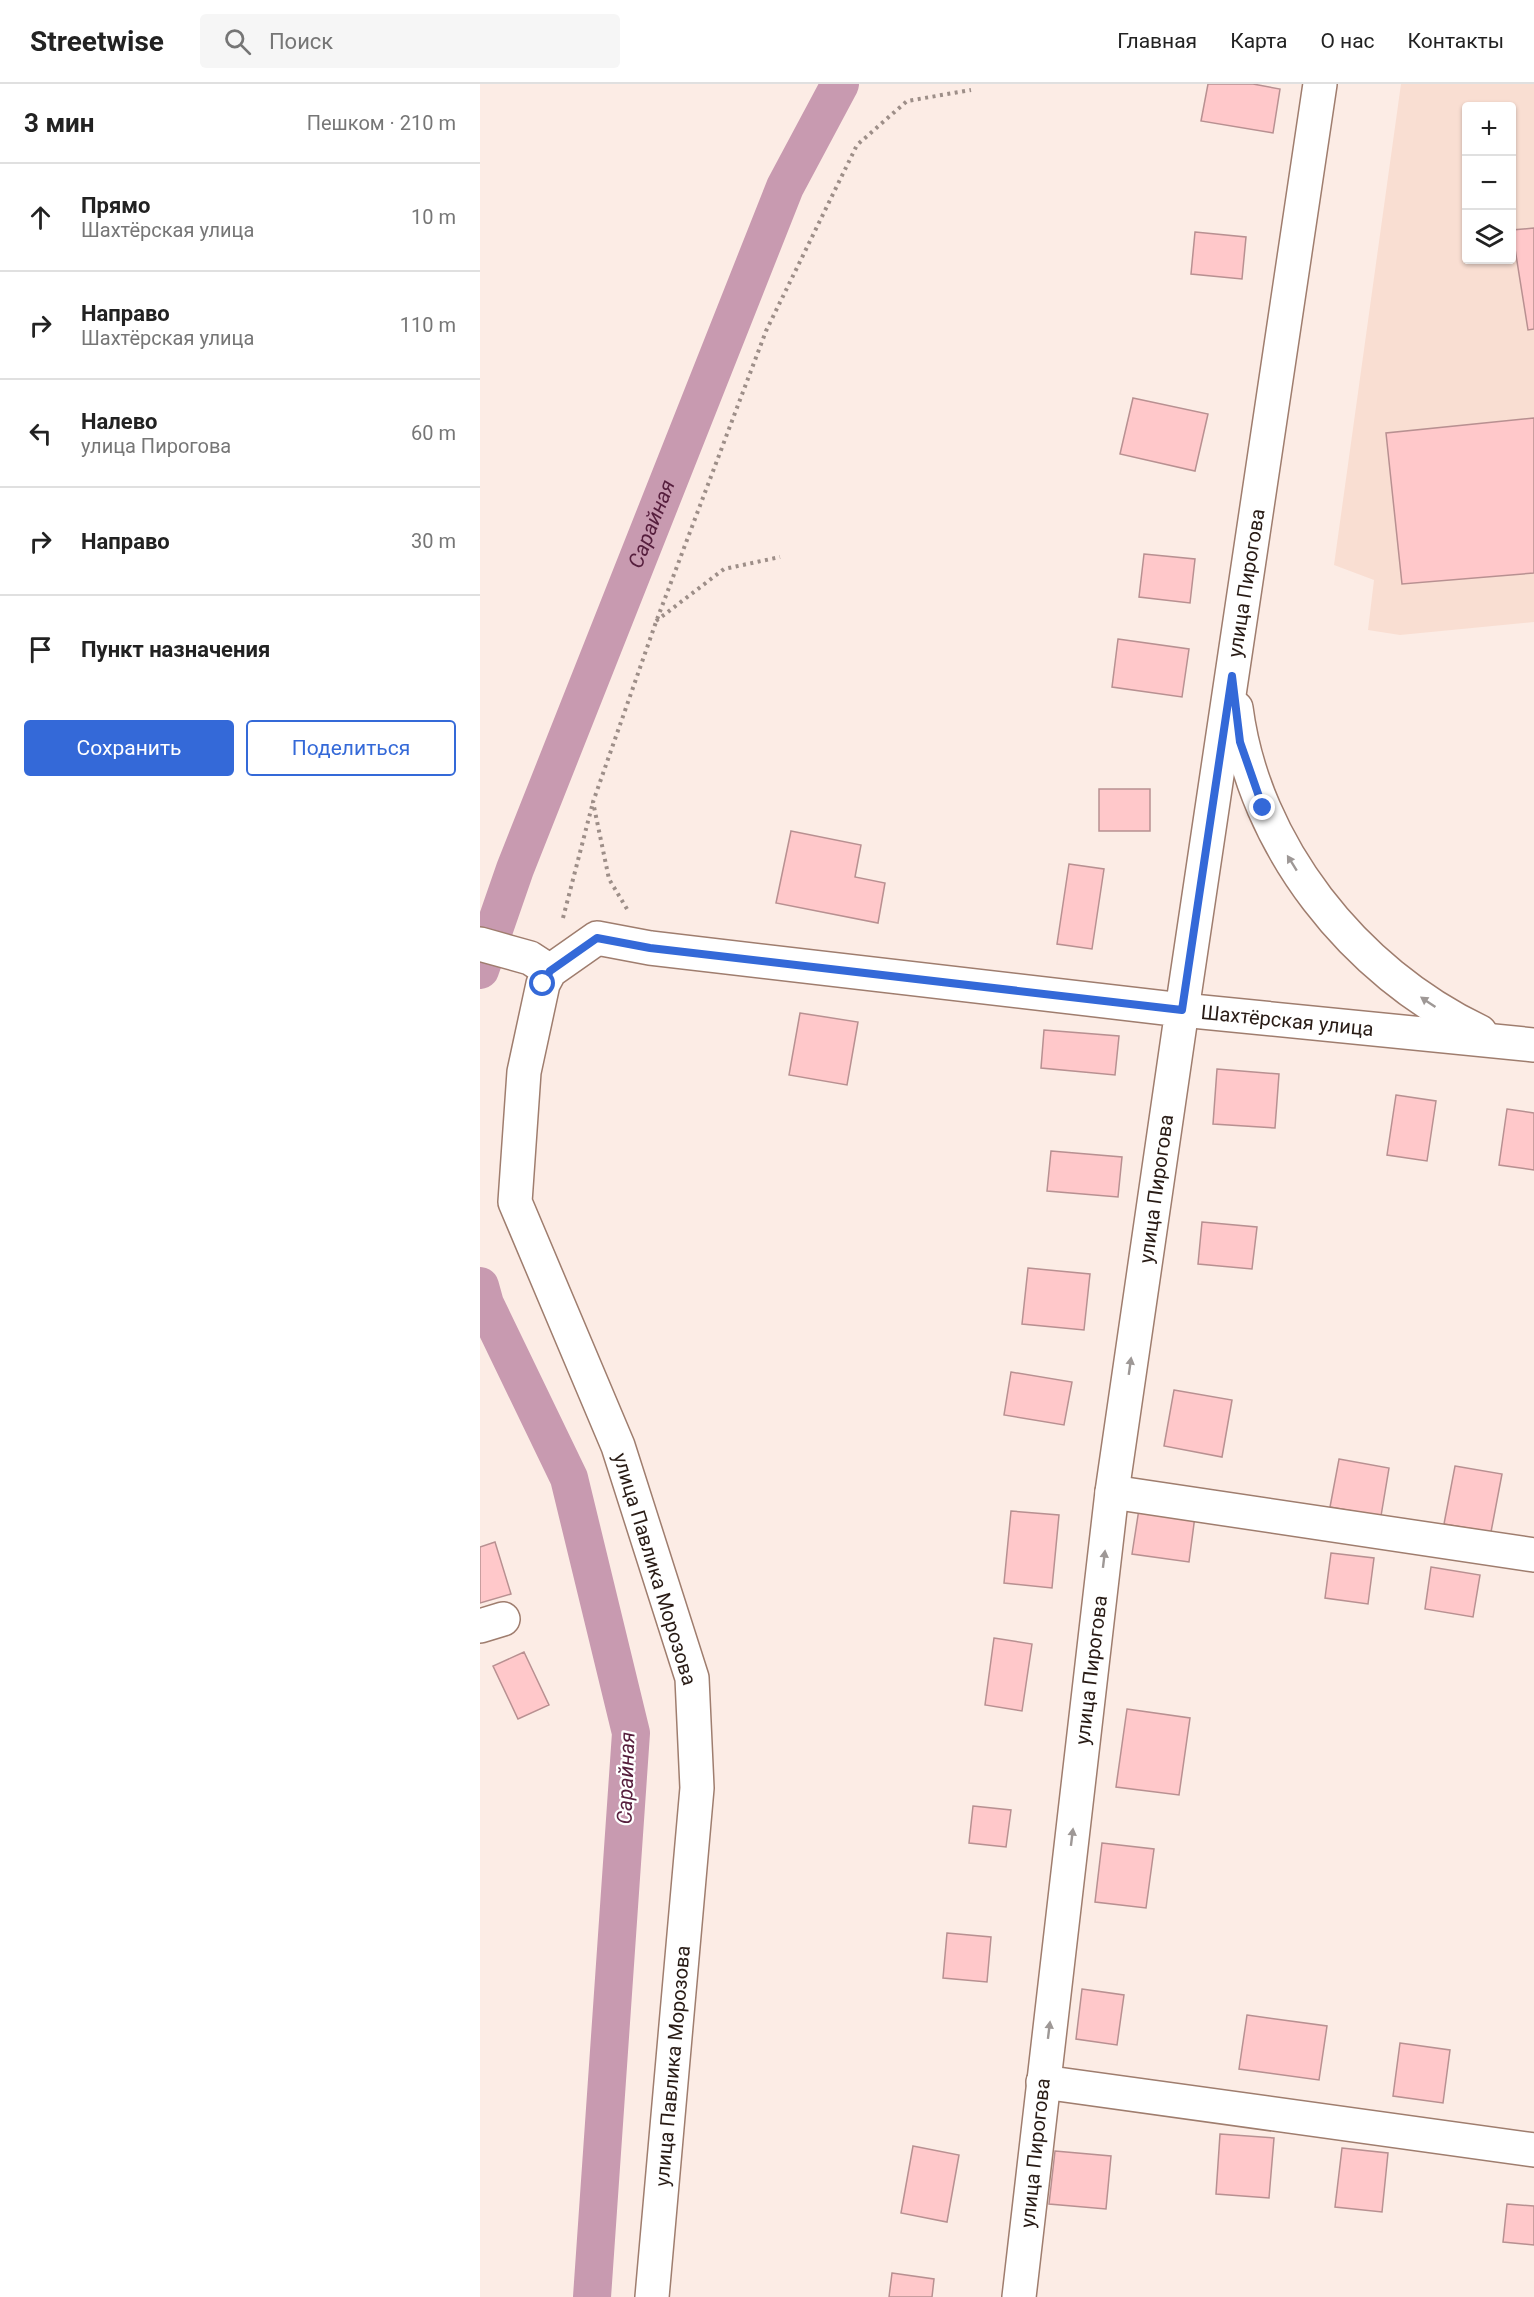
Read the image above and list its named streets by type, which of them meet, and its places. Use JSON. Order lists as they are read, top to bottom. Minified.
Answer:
{"streets":{"street":["улица Пирогова","Шахтёрская улица","улица Павлика Морозова"]},"crossings":[["улица Пирогова","Шахтёрская улица"],["Шахтёрская улица","улица Павлика Морозова"]],"one_way":["улица Пирогова"],"water":["Сарайная"],"page":{"header":"Streetwise","search":"Поиск","nav":["Главная","Карта","О нас","Контакты"],"heading":["3 мин","Пешком · 210 m"],"map_buttons":["+","−"],"list":[["Прямо","Шахтёрская улица","10 m"],["Направо","Шахтёрская улица","110 m"],["Налево","улица Пирогова","60 m"],["Направо","30 m"],"Пункт назначения"],"buttons":["Сохранить","Поделиться"]}}
